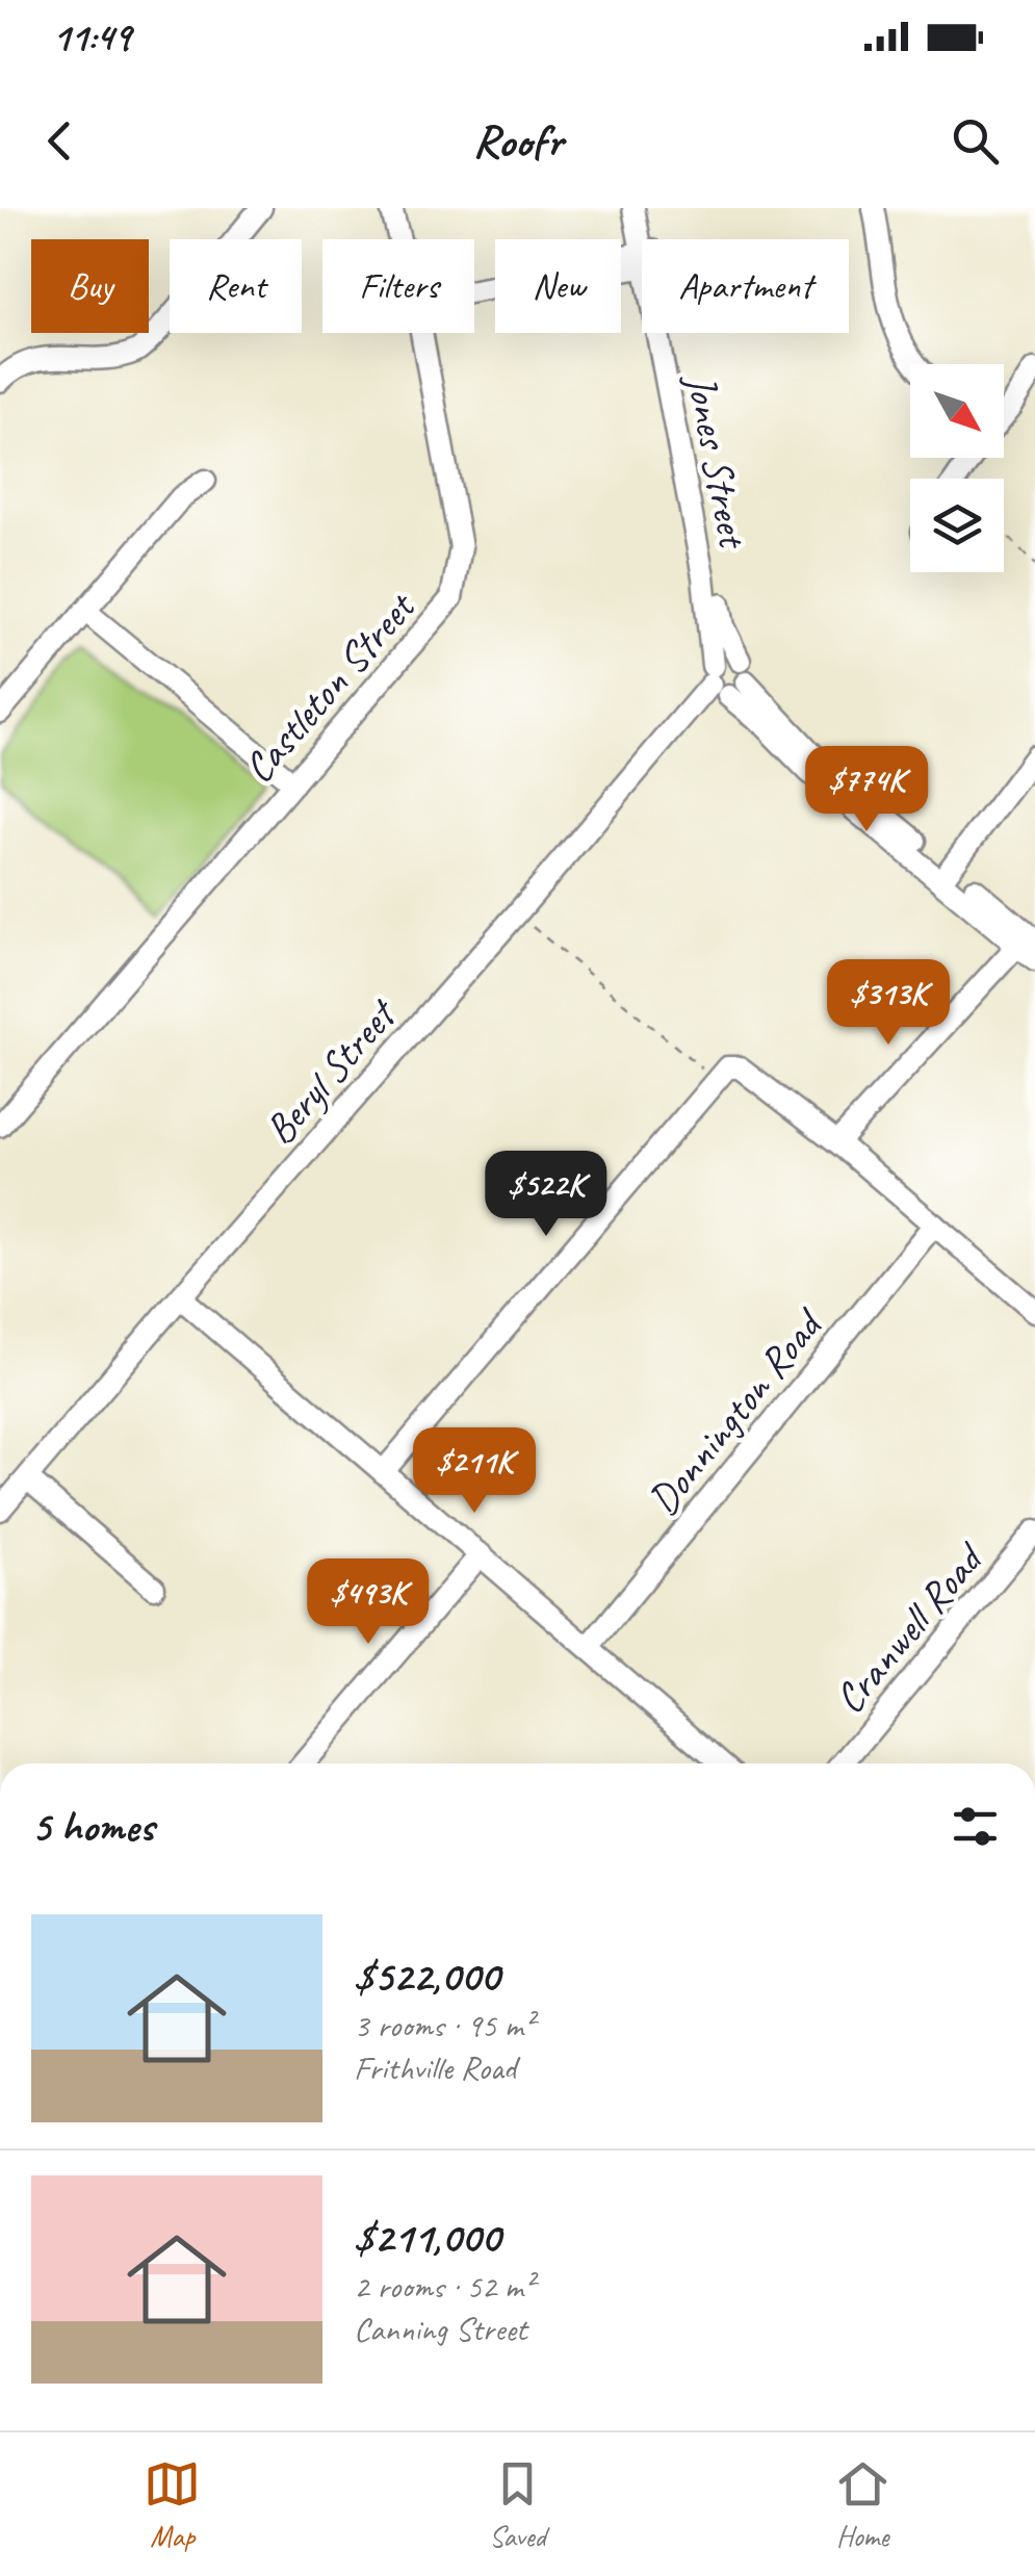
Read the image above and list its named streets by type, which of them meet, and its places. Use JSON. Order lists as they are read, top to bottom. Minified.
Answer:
{"streets":{"street":["Jones Street","Castleton Street","Beryl Street","Donnington Road","Cranwell Road"]},"crossings":[["Jones Street","Beryl Street"]],"north":"bottom right","page":{"status":"11:49","header":"Roofr","chip":["Buy","Rent","Filters","New","Apartment"],"price":["$774K","$313K","$522K","$211K","$493K"],"heading":"5 homes","list":[{"name":"$522,000","note":"3 rooms · 95 m² · Frithville Road"},{"name":"$211,000","note":"2 rooms · 52 m² · Canning Street"}],"tabs":["Map","Saved","Home"]}}
